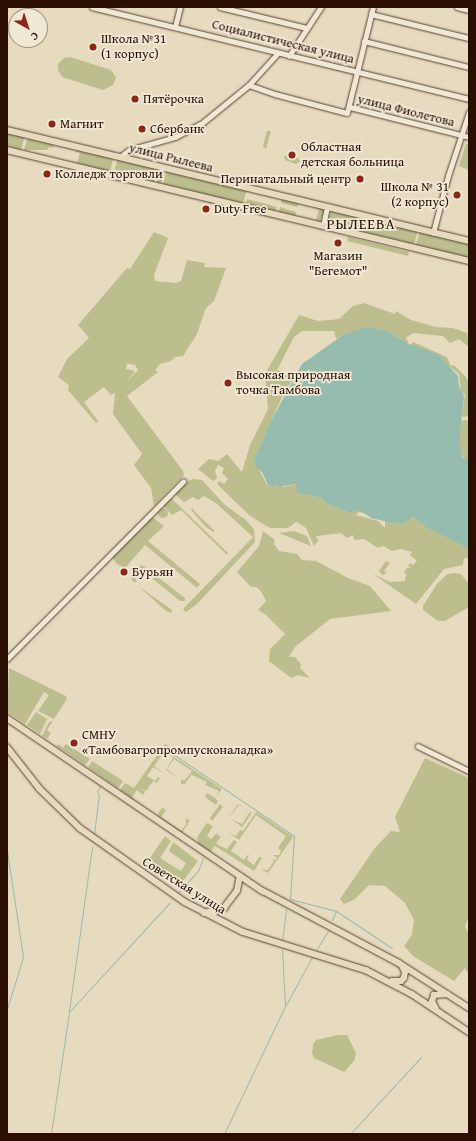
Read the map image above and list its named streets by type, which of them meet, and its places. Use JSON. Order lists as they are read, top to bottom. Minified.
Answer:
{"streets":{"main road":["улица Рылеева","Советская улица"],"street":["Социалистическая улица","улица Фиолетова"]},"districts":["РЫЛЕЕВА"],"places":["Школа №31 (1 корпус)","Пятёрочка","Магнит","Сбербанк","Областная детская больница","Колледж торговли","Перинатальный центр","Школа № 31 (2 корпус)","Duty Free","Магазин \"Бегемот\"","Высокая природная точка Тамбова","Бурьян","СМНУ «Тамбовагропромпусконаладка»"],"north":"bottom right"}
